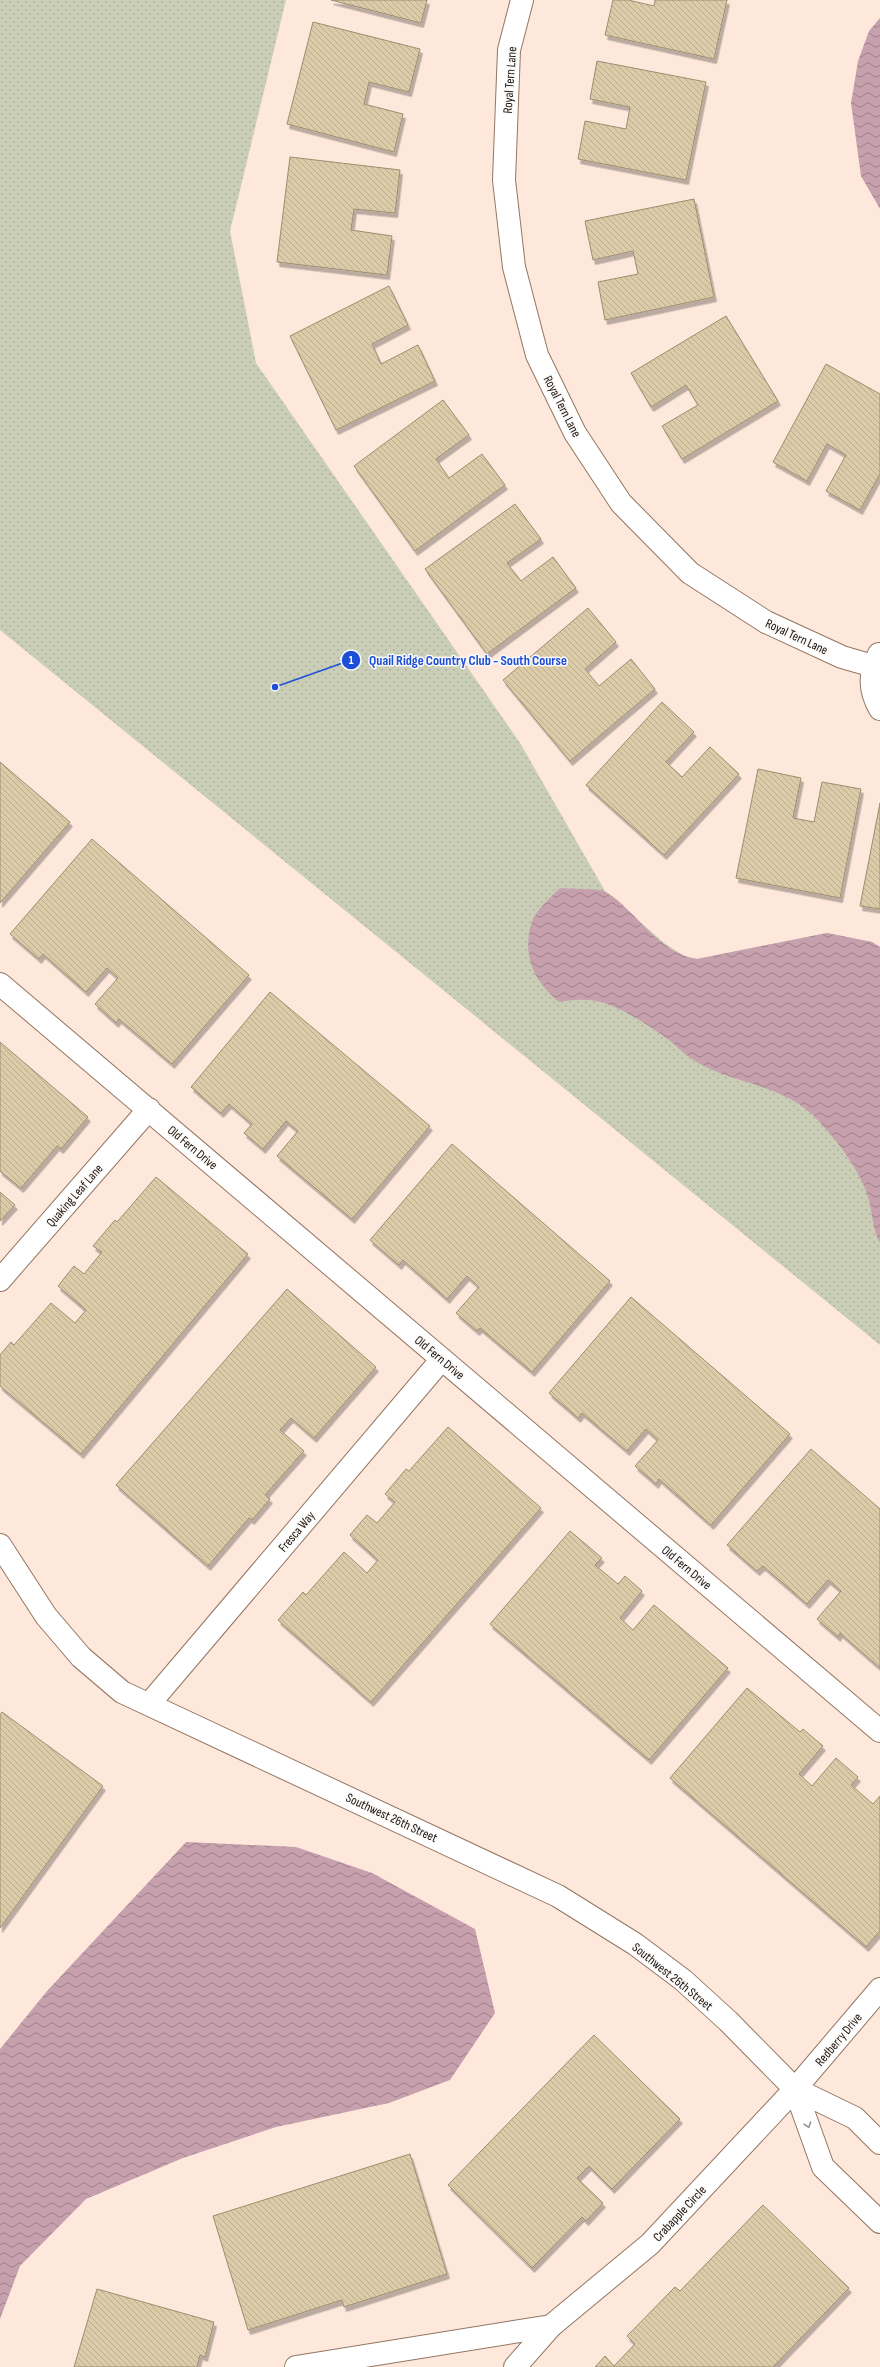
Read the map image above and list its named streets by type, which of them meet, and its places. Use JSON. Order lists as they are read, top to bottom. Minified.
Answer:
{"streets":{"street":["Royal Tern Lane","Old Fern Drive","Quaking Leaf Lane","Fresca Way","Southwest 26th Street","Redberry Drive","Crabapple Circle"]},"crossings":[["Old Fern Drive","Quaking Leaf Lane"],["Old Fern Drive","Fresca Way"],["Fresca Way","Southwest 26th Street"],["Southwest 26th Street","Redberry Drive"],["Southwest 26th Street","Crabapple Circle"],["Redberry Drive","Crabapple Circle"]],"places":["Quail Ridge Country Club - South Course"]}
